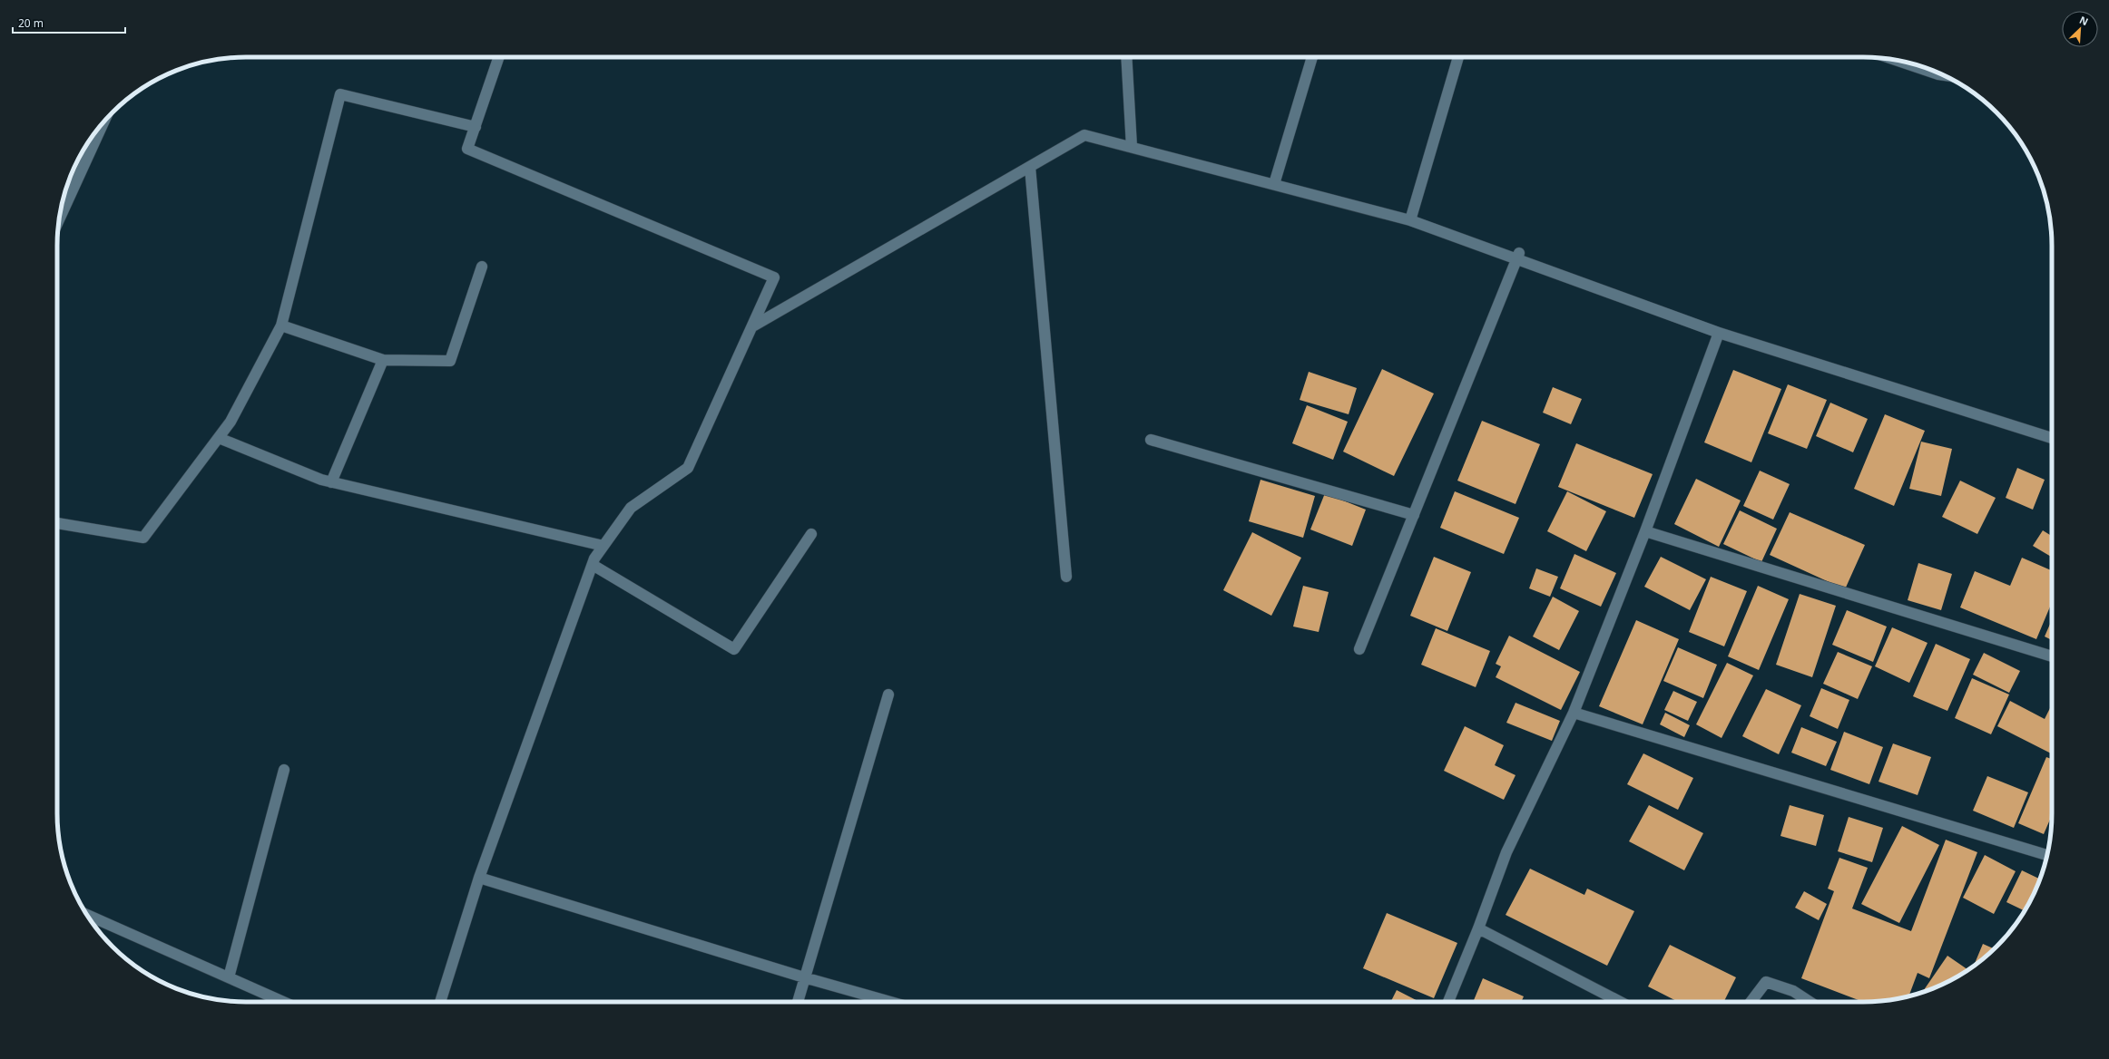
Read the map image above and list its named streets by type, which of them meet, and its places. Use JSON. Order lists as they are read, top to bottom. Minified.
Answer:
{"scale_bar":"20 m","north":"top right"}
